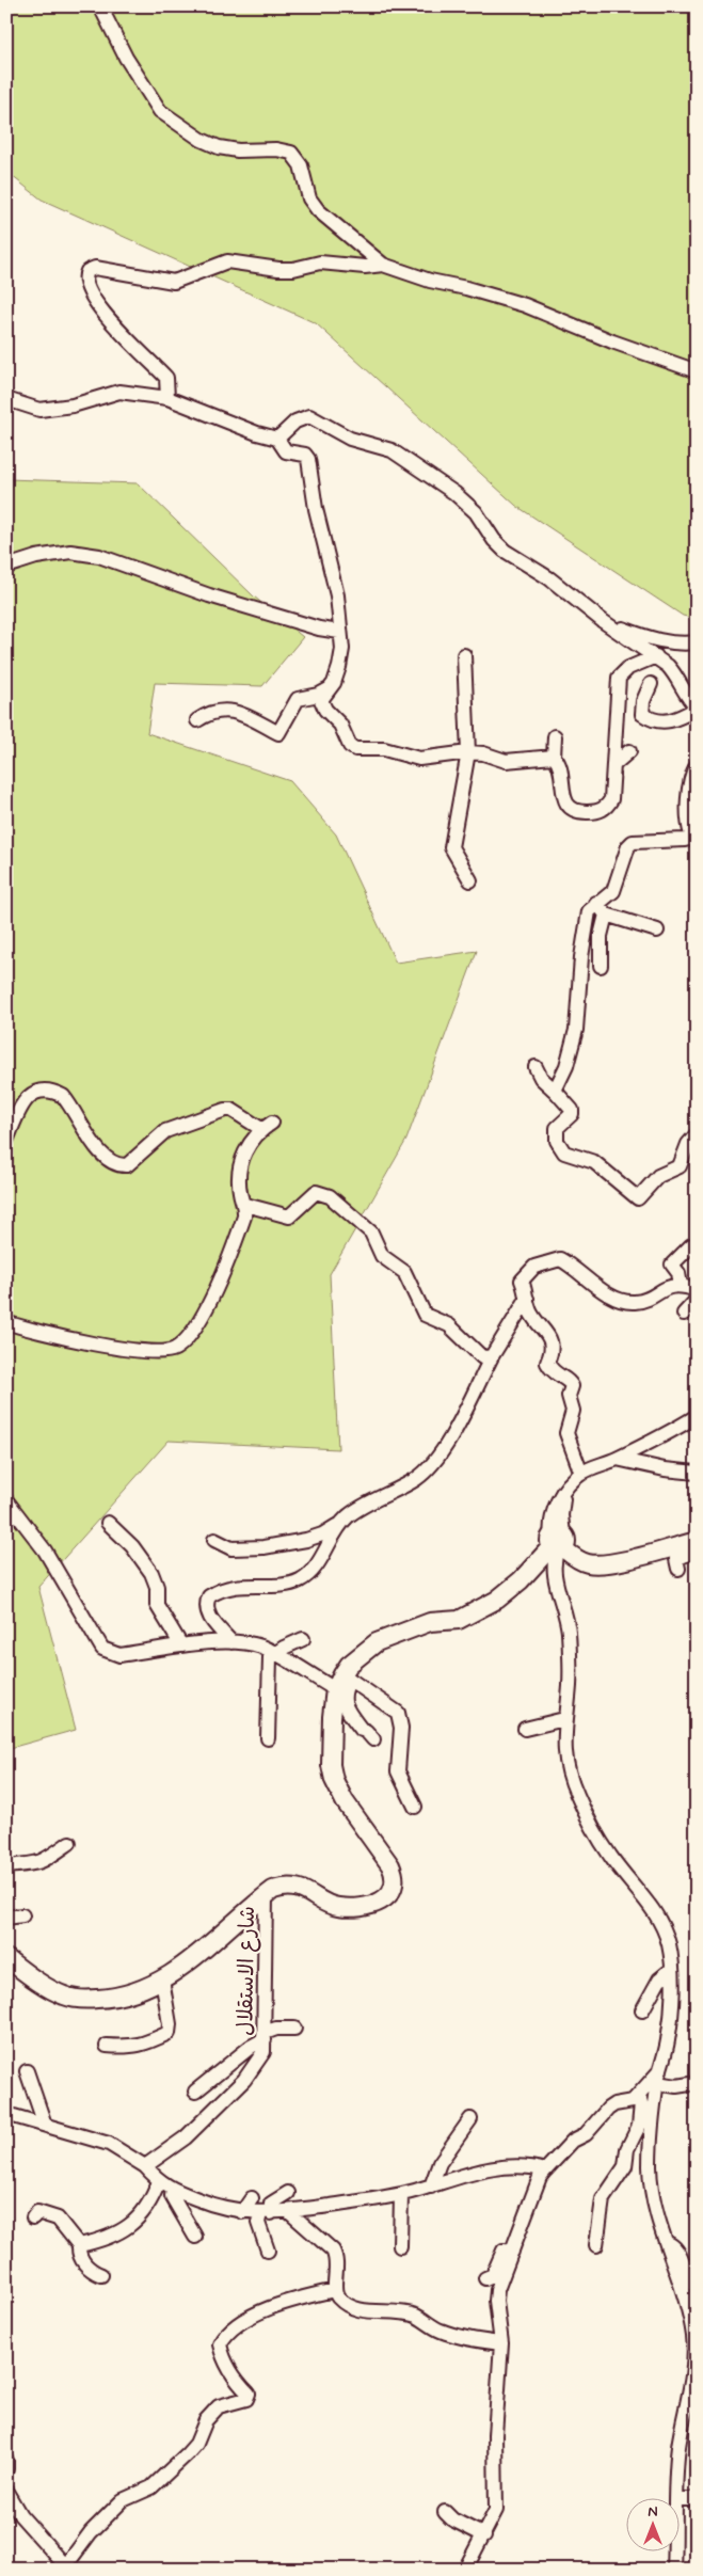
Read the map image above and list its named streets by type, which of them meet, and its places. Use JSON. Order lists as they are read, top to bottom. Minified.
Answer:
{"streets":{"street":["شارع الاستقلال"]},"north":"top"}
